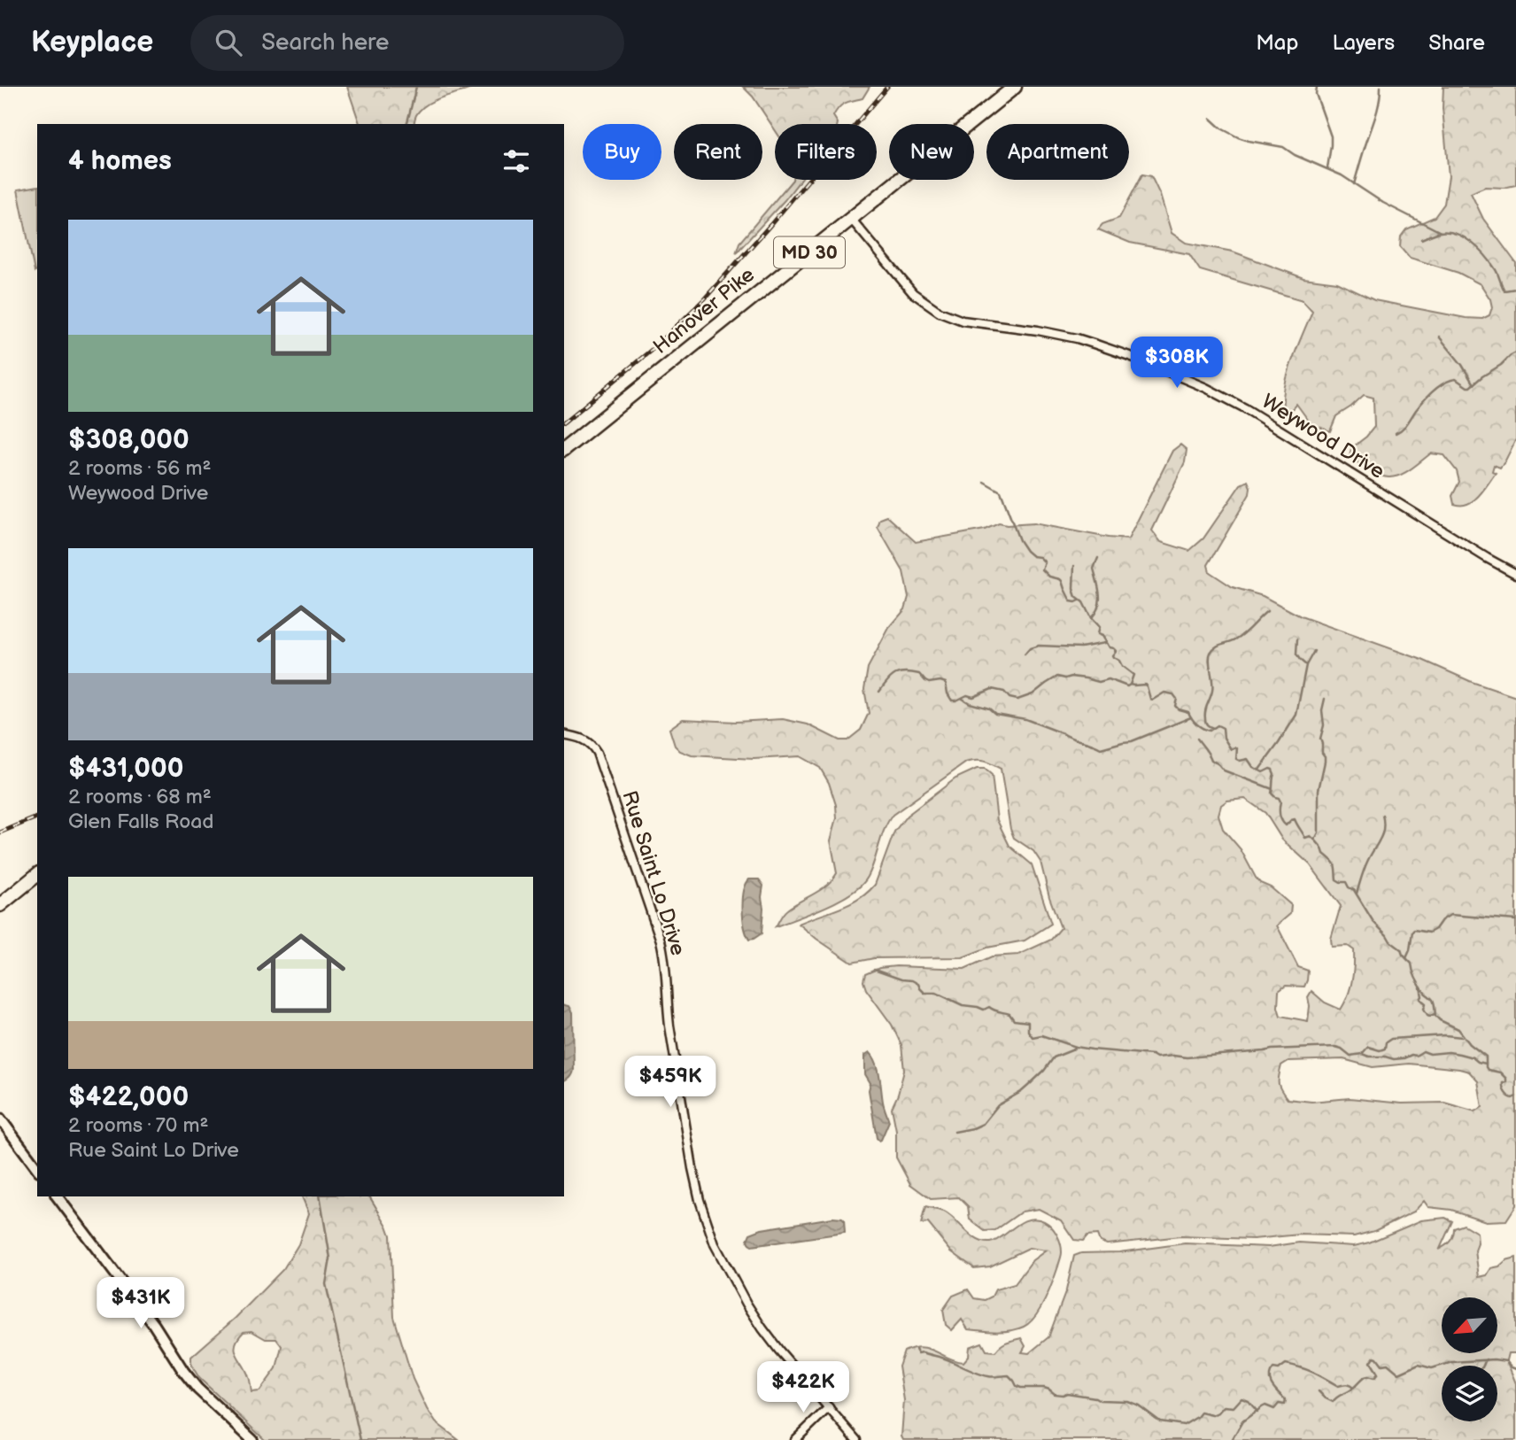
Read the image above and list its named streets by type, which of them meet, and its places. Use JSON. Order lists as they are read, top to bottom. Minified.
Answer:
{"streets":{"highway":["MD 30","Hanover Pike"],"street":["Weywood Drive","Rue Saint Lo Drive"]},"crossings":[["Hanover Pike","Weywood Drive"]],"north":"bottom left","page":{"header":"Keyplace","search":"Search here","nav":["Map","Layers","Share"],"chip":["Buy","Rent","Filters","New","Apartment"],"heading":"4 homes","list":[{"name":"$308,000","note":"2 rooms · 56 m² · Weywood Drive"},{"name":"$431,000","note":"2 rooms · 68 m² · Glen Falls Road"},{"name":"$422,000","note":"2 rooms · 70 m² · Rue Saint Lo Drive"}],"price":["$308K","$459K","$431K","$422K"]}}
